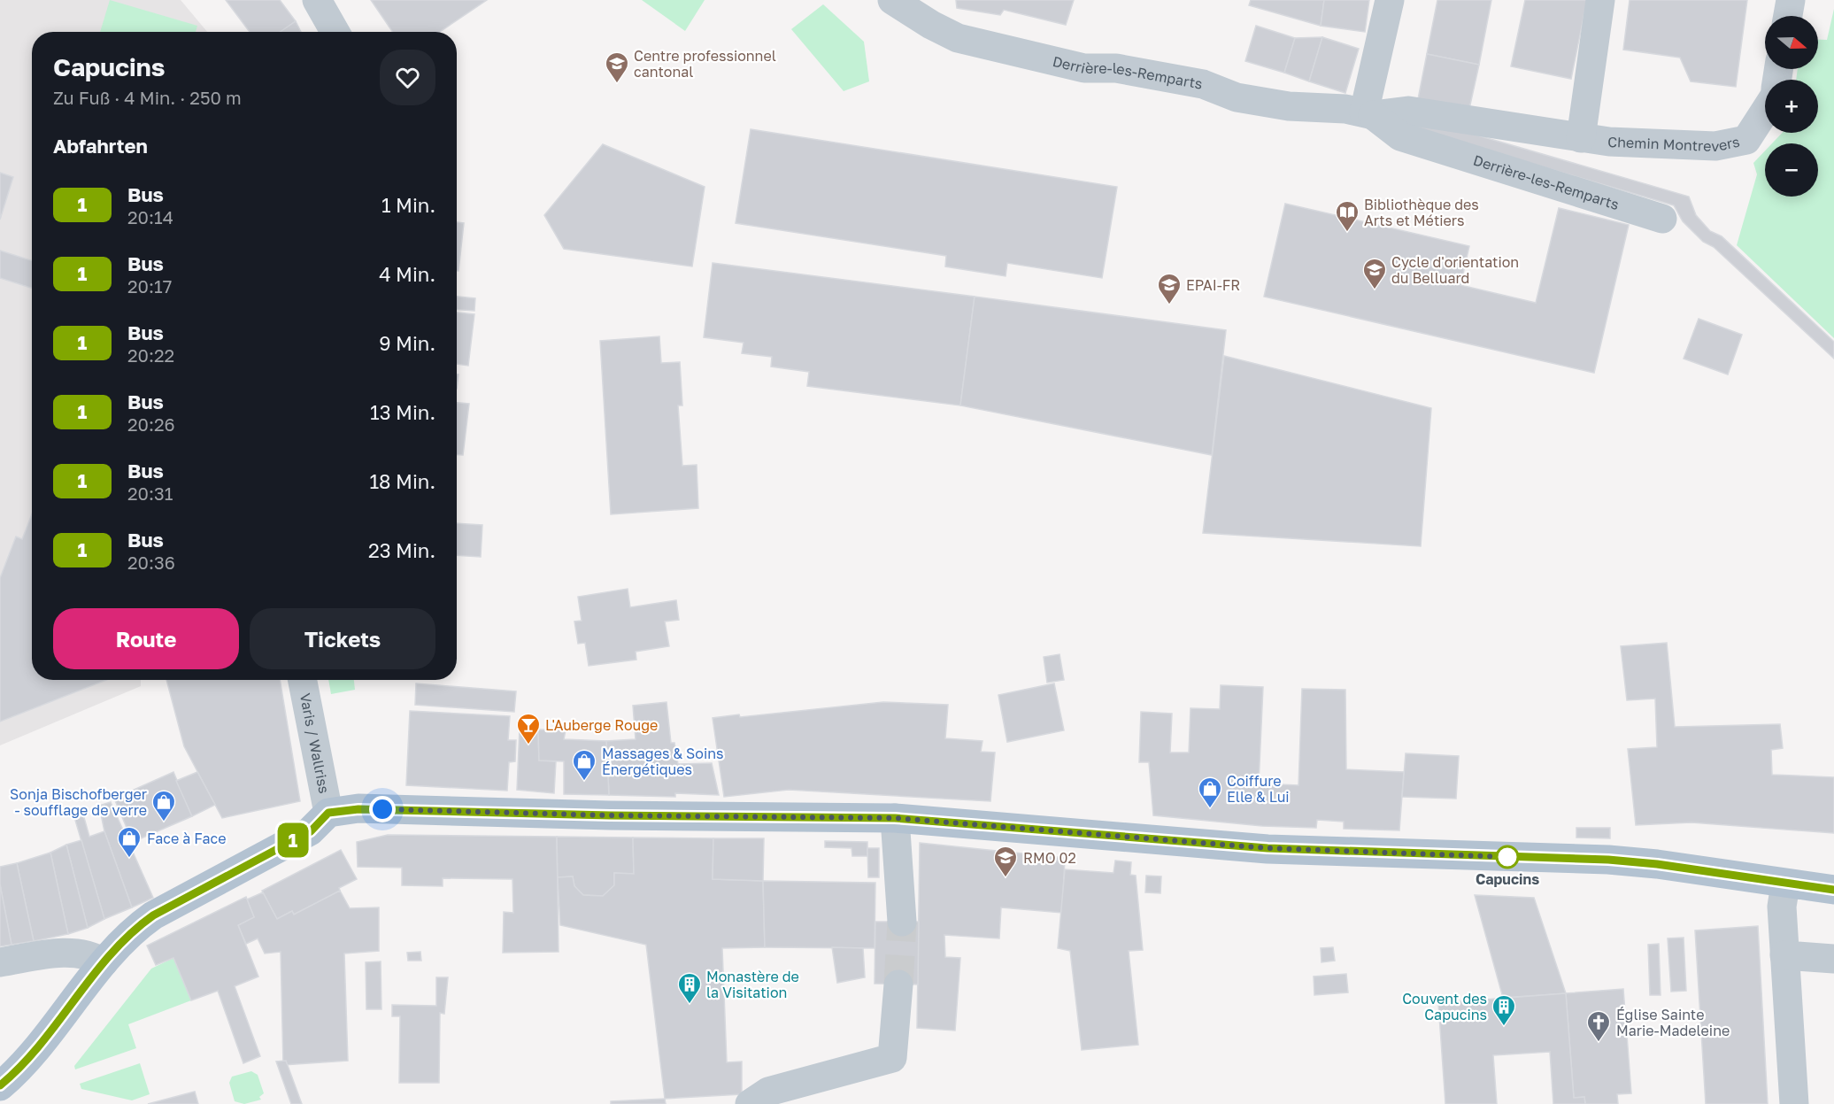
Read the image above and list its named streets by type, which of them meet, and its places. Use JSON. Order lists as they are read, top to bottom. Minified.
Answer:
{"streets":{"street":["Derrière-les-Remparts","Chemin Montrevers","Varis / Wallriss"]},"crossings":[["Derrière-les-Remparts","Chemin Montrevers"]],"places":{"school or university":["Centre professionnel cantonal","Cycle d'orientation du Belluard","EPAI-FR","RMO 02"],"library":["Bibliothèque des Arts et Métiers"],"bar":["L'Auberge Rouge"],"shop":["Massages & Soins Énergétiques","Coiffure Elle & Lui","Sonja Bischofberger - soufflage de verre","Face à Face"],"other":["Capucins"],"building":["Monastère de la Visitation","Couvent des Capucins"],"church":["Église Sainte Marie-Madeleine"]},"lines":["bus line 1"],"north":"right","page":{"on_map":"1","map_buttons":["+","−"],"heading":[["Capucins","Zu Fuß · 4 Min. · 250 m"],"Abfahrten"],"list":[{"mark":"1","name":"Bus","note":"20:14","value":"1 Min."},{"mark":"1","name":"Bus","note":"20:17","value":"4 Min."},{"mark":"1","name":"Bus","note":"20:22","value":"9 Min."},{"mark":"1","name":"Bus","note":"20:26","value":"13 Min."},{"mark":"1","name":"Bus","note":"20:31","value":"18 Min."},{"mark":"1","name":"Bus","note":"20:36","value":"23 Min."}],"buttons":["Route","Tickets"]}}
